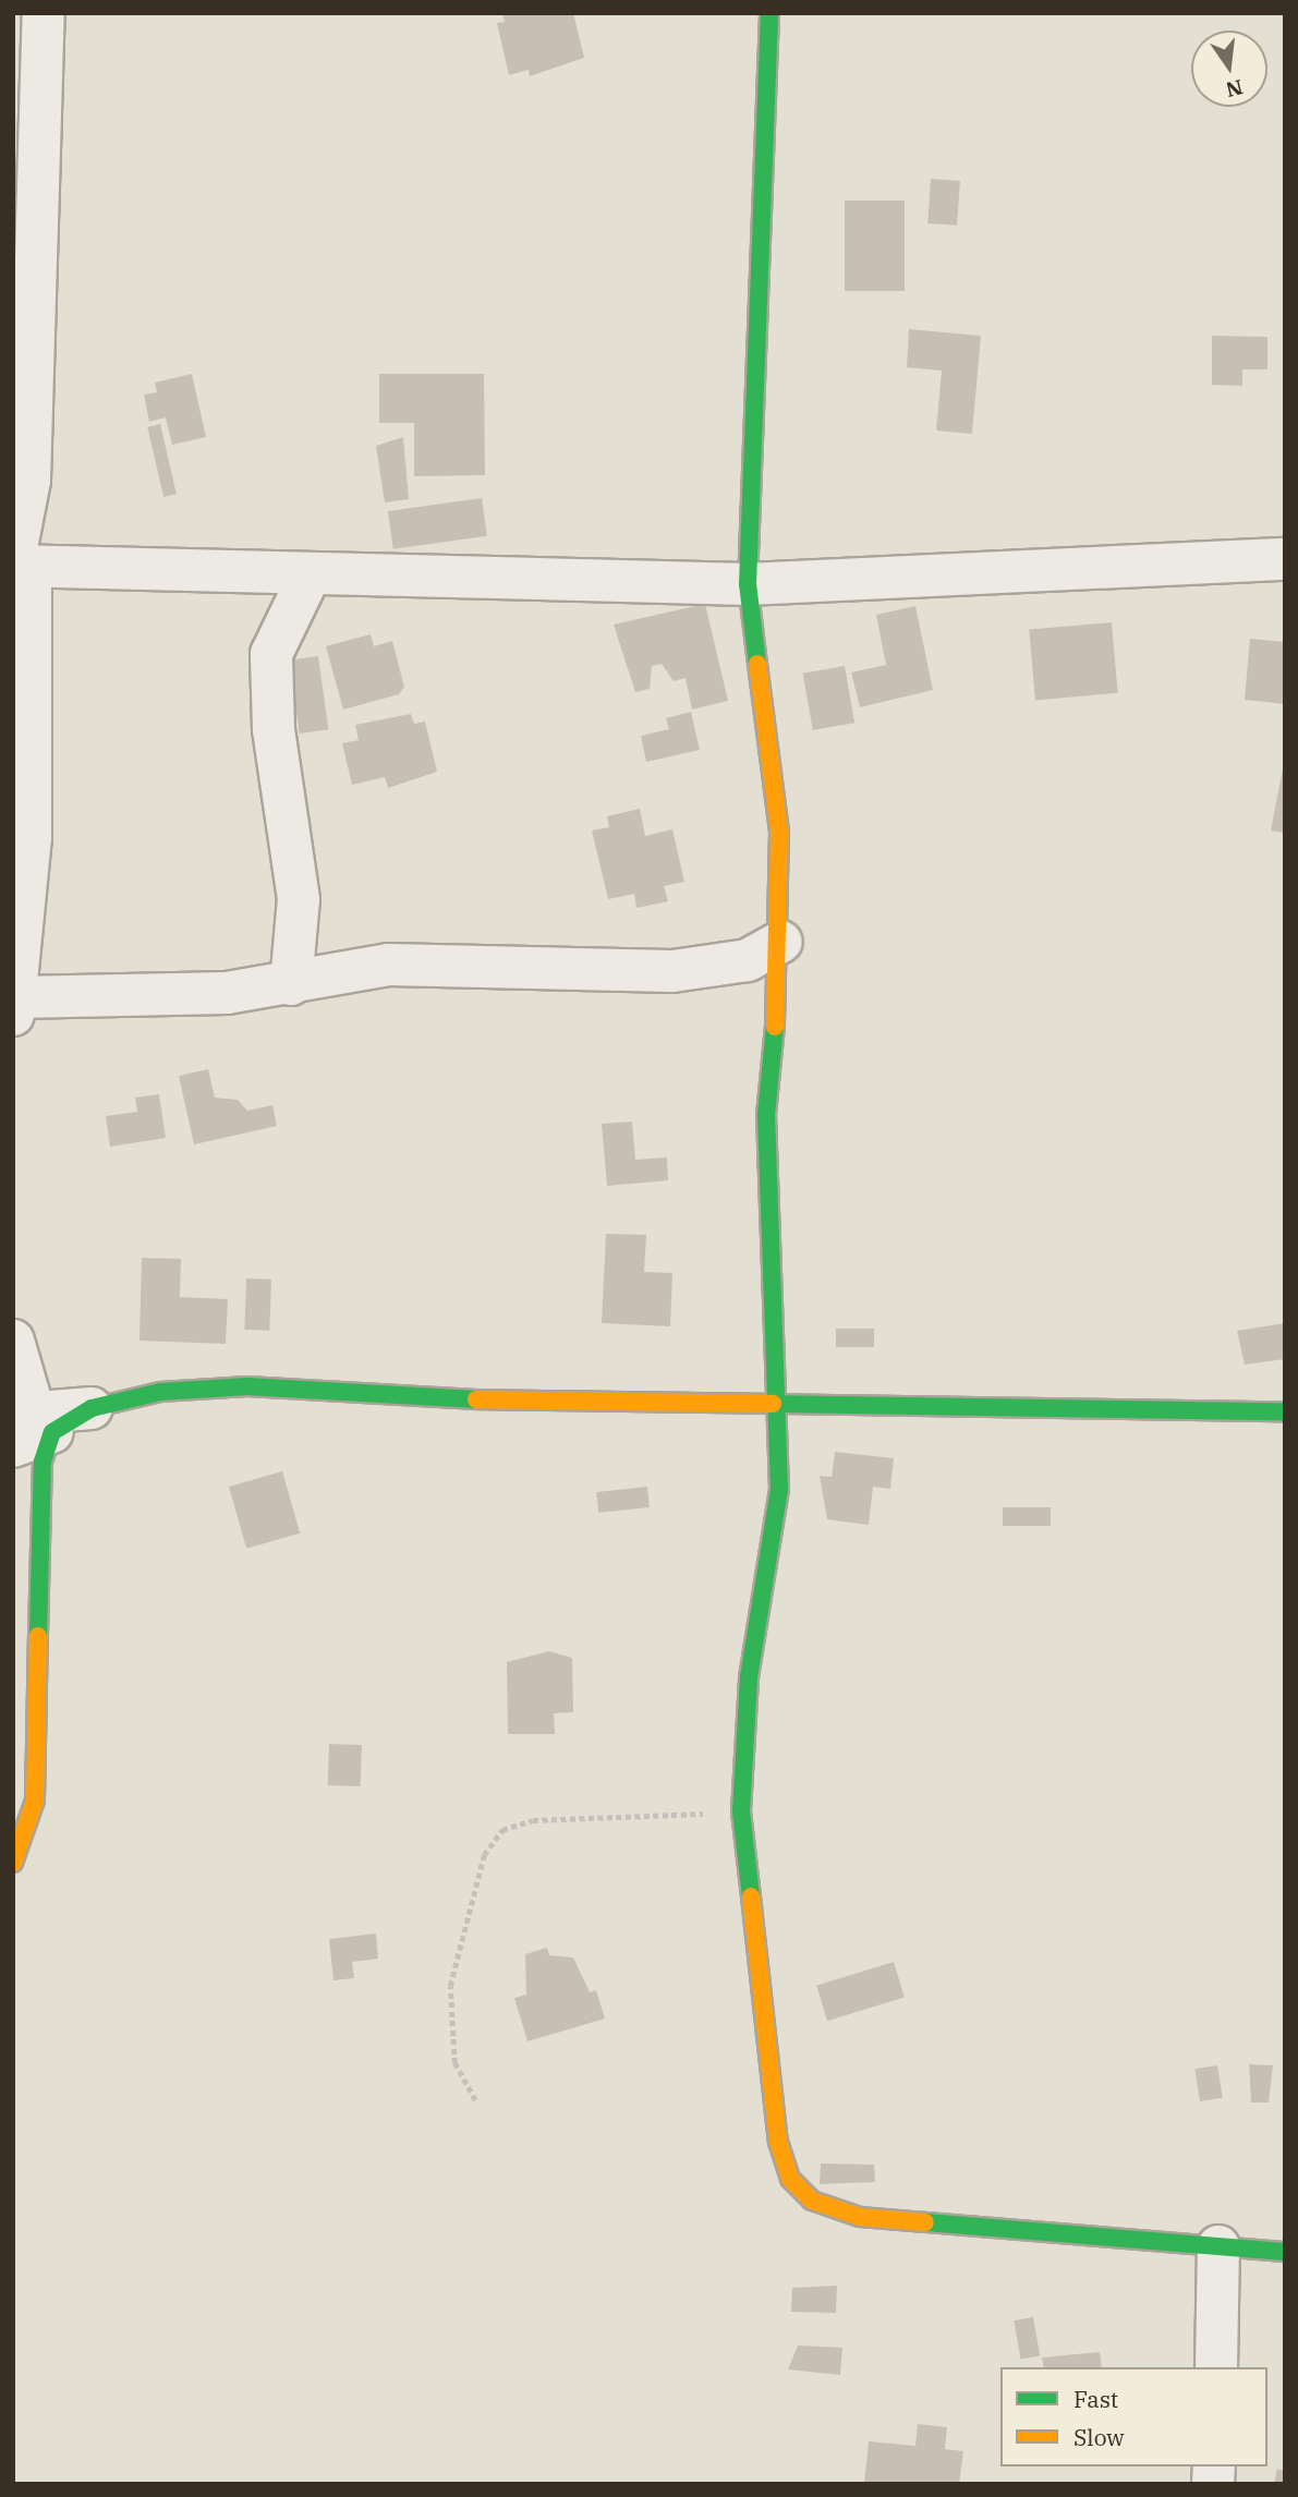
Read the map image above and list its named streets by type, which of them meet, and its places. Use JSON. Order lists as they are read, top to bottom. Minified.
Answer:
{"legend":["Fast","Slow"],"north":"bottom"}
